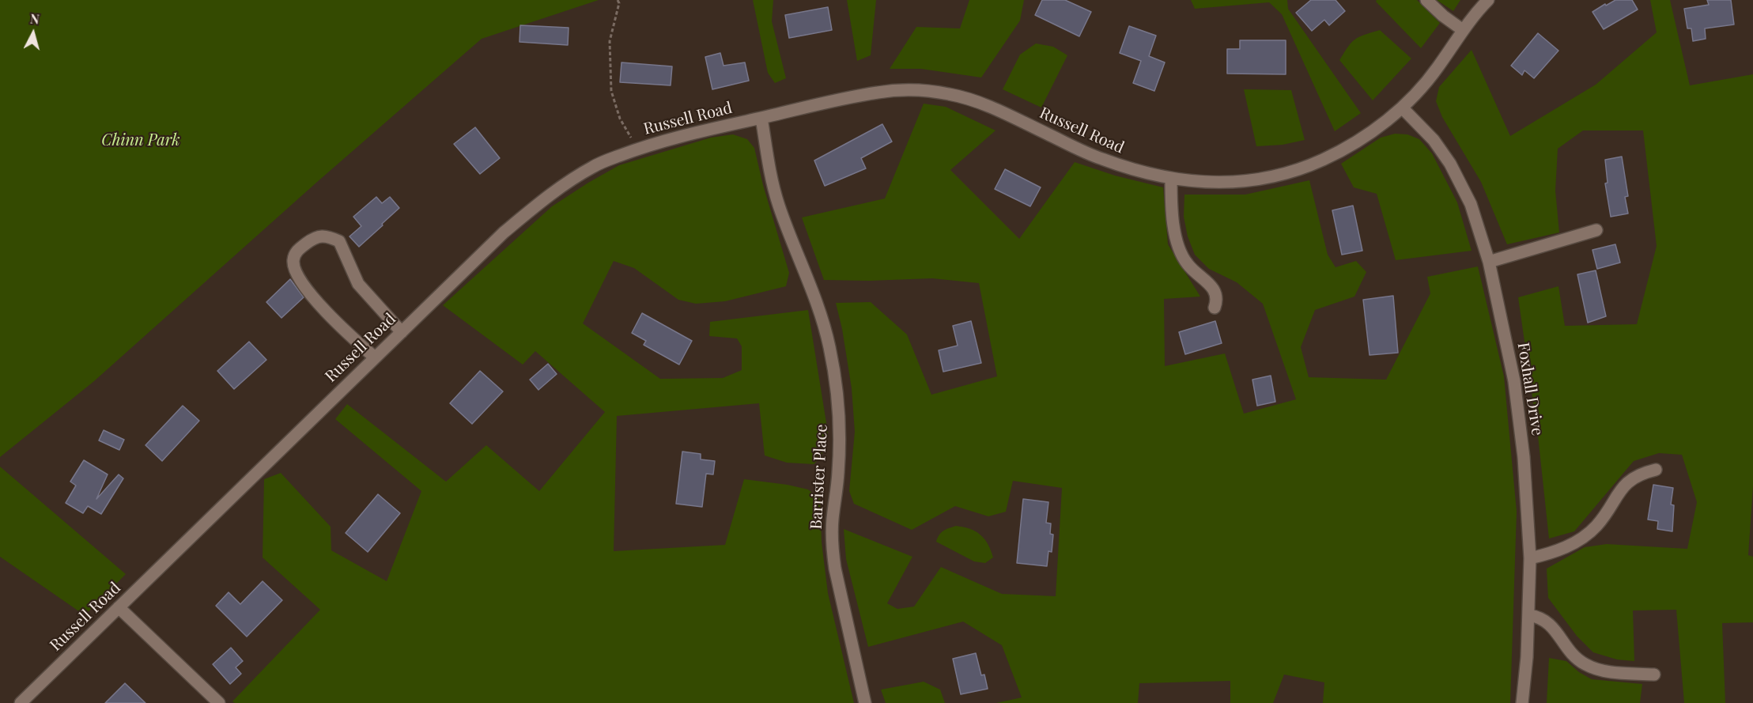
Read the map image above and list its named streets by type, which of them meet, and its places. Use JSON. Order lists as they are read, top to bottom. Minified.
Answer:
{"streets":{"street":["Russell Road","Foxhall Drive","Barrister Place"]},"crossings":[["Russell Road","Foxhall Drive"],["Russell Road","Barrister Place"]],"parks":["Chinn Park"],"north":"top"}
